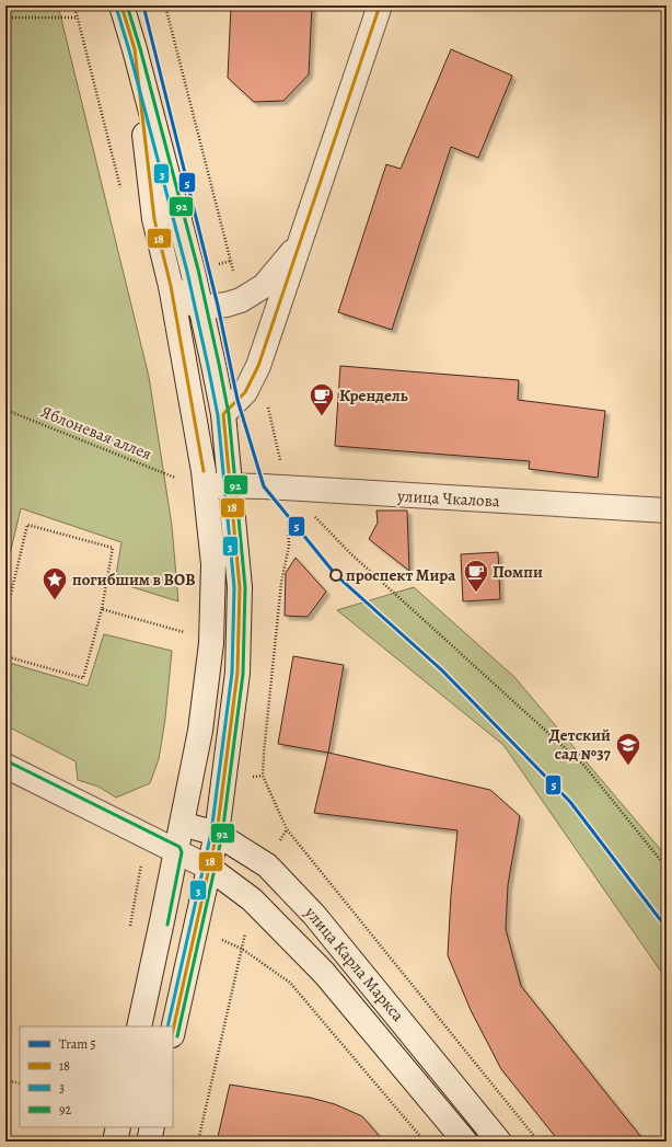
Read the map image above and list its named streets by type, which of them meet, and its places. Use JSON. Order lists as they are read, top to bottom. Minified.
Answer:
{"streets":{"main road":["улица Чкалова","улица Карла Маркса"],"path":["Яблоневая аллея"]},"places":{"cafe":["Крендель","Помпи"],"other":["проспект Мира"],"place":["погибшим в ВОВ"],"school or university":["Детский сад №37"]},"lines":["tram line 5","transit line 18","transit line 92","transit line 3"],"legend":["Tram 5","18","3","92"]}
